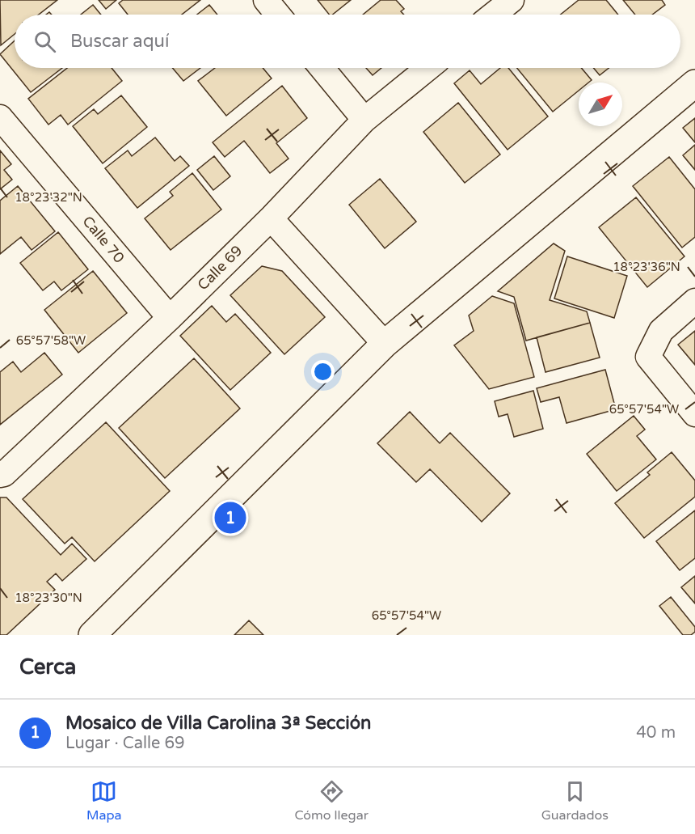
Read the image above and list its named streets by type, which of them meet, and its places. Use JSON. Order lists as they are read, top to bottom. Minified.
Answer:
{"streets":{"street":["Calle 70","Calle 69"]},"crossings":[["Calle 70","Calle 69"]],"north":"top right","page":{"search":"Buscar aquí","pins":"1","heading":"Cerca","list":[{"mark":"1","name":"Mosaico de Villa Carolina 3ª Sección","note":"Lugar · Calle 69","value":"40 m"}],"nav":["Mapa","Cómo llegar","Guardados"]},"coordinates":["18°23'32\"N","18°23'36\"N","65°57'58\"W","65°57'54\"W","18°23'30\"N"]}
